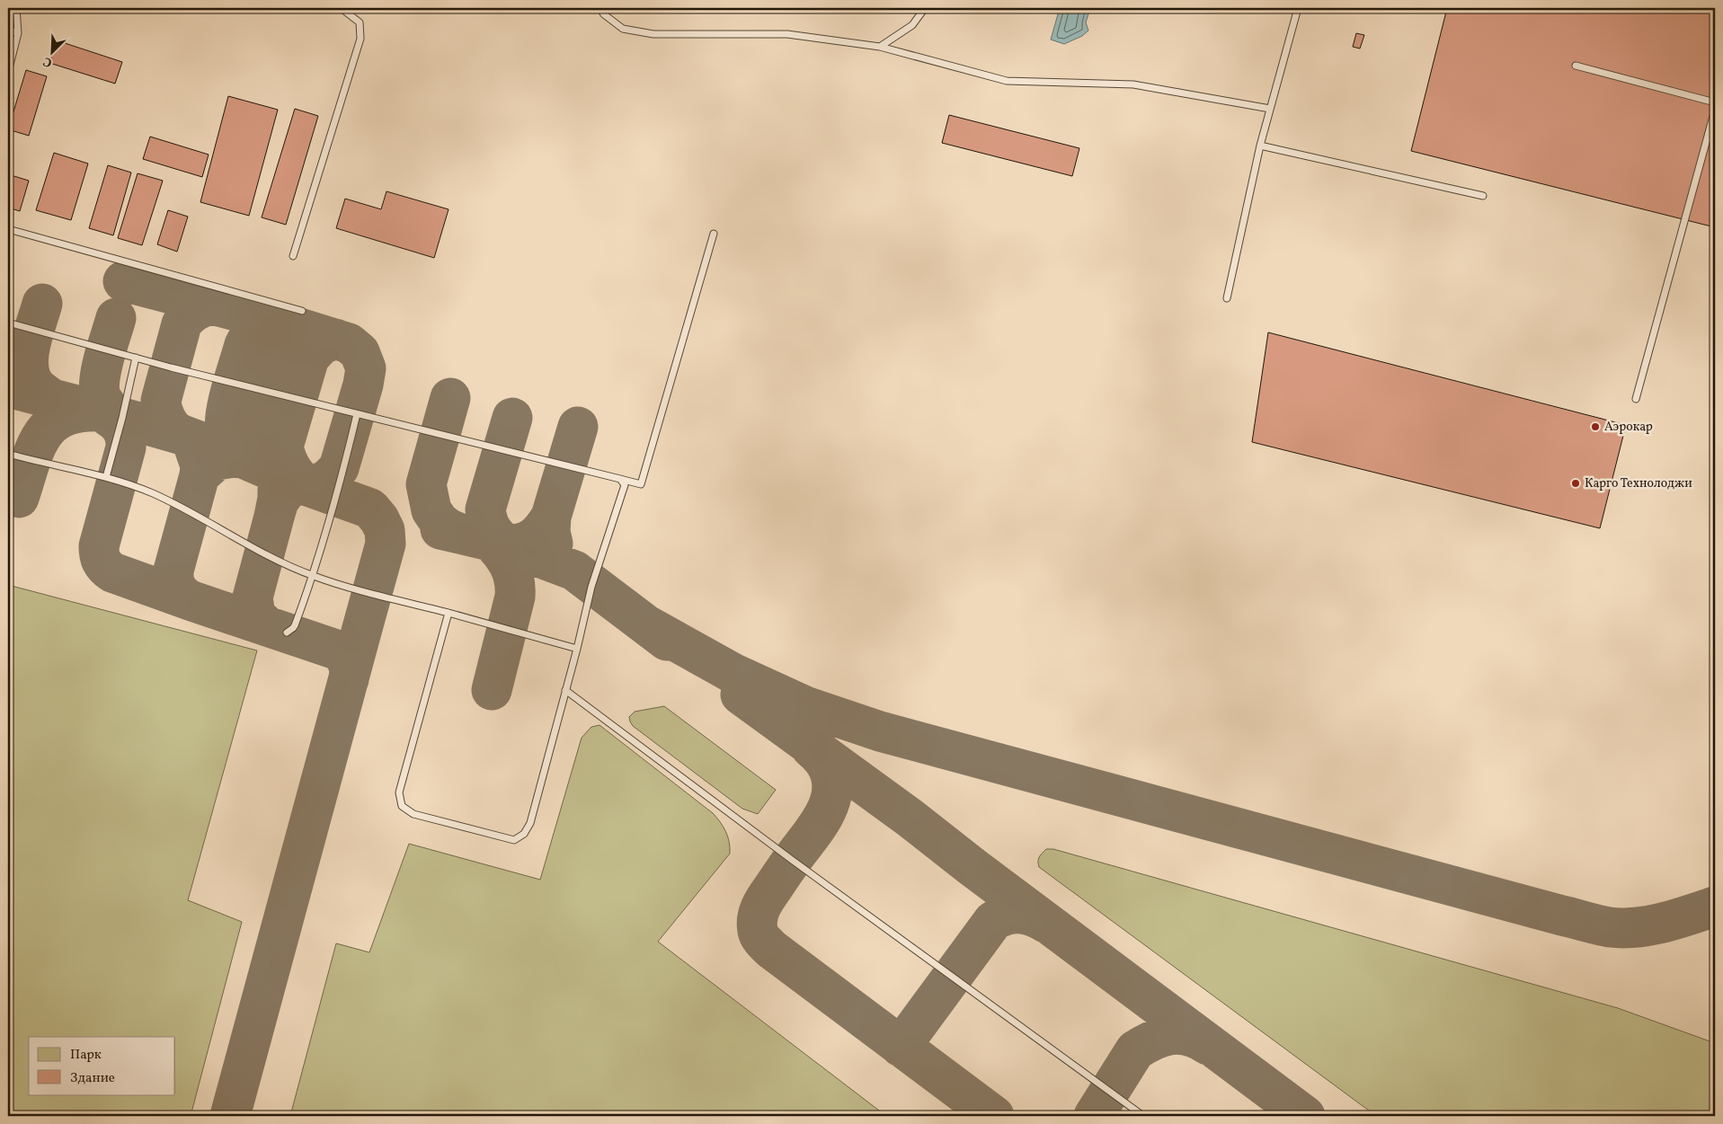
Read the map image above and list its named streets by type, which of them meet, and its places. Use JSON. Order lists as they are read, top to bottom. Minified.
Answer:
{"places":["Аэрокар","Карго Технолоджи"],"legend":["Парк","Здание"],"north":"bottom left"}
